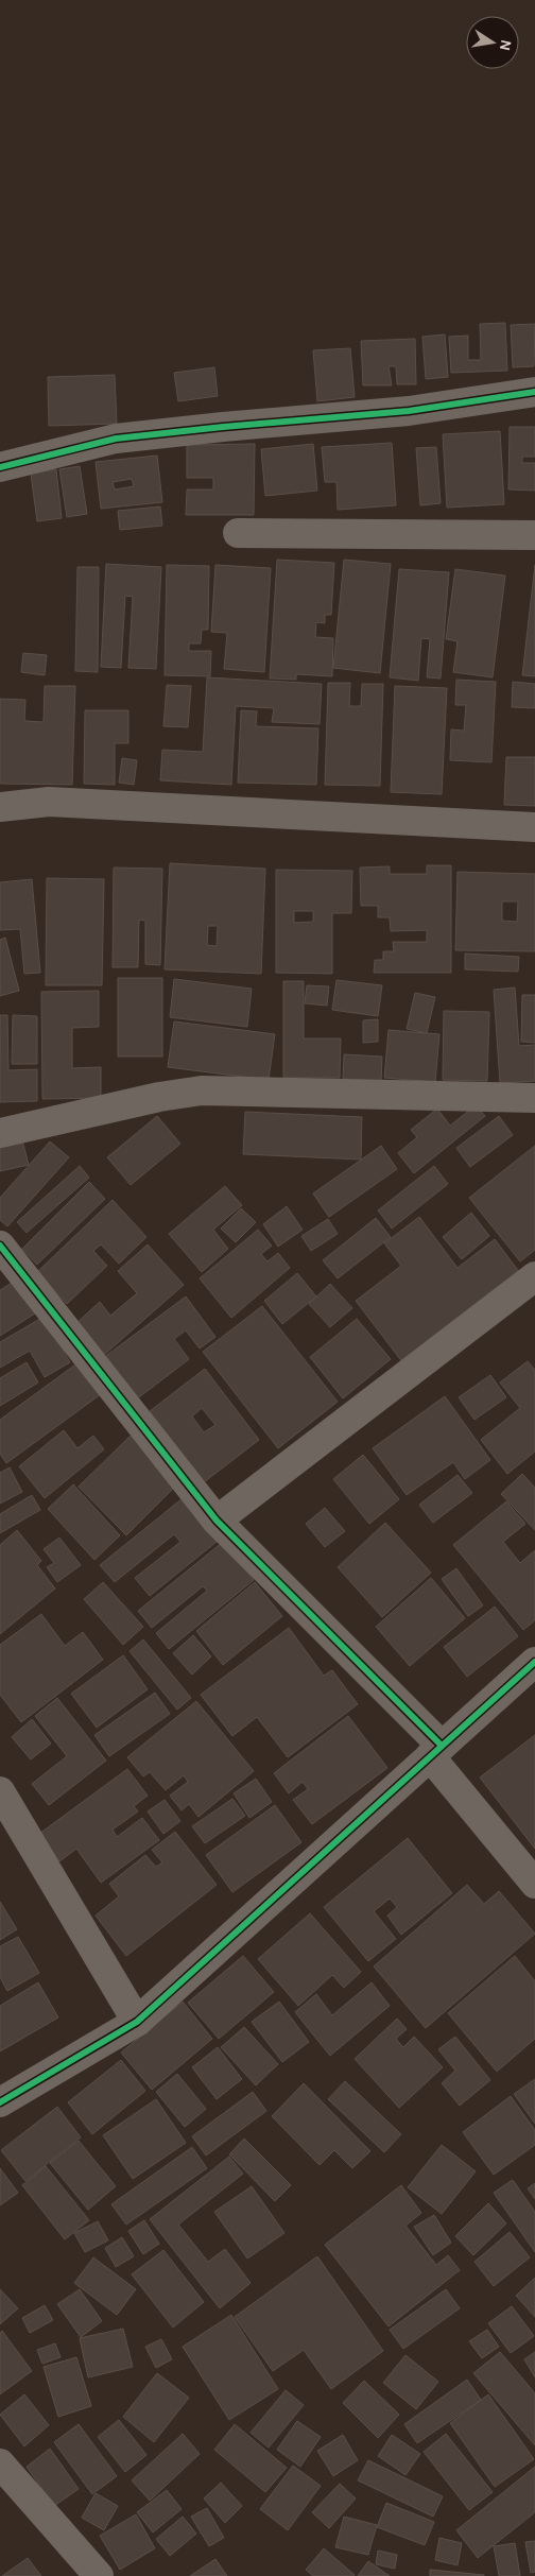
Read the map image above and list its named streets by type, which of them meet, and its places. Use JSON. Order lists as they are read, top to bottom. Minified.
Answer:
{"north":"right"}
